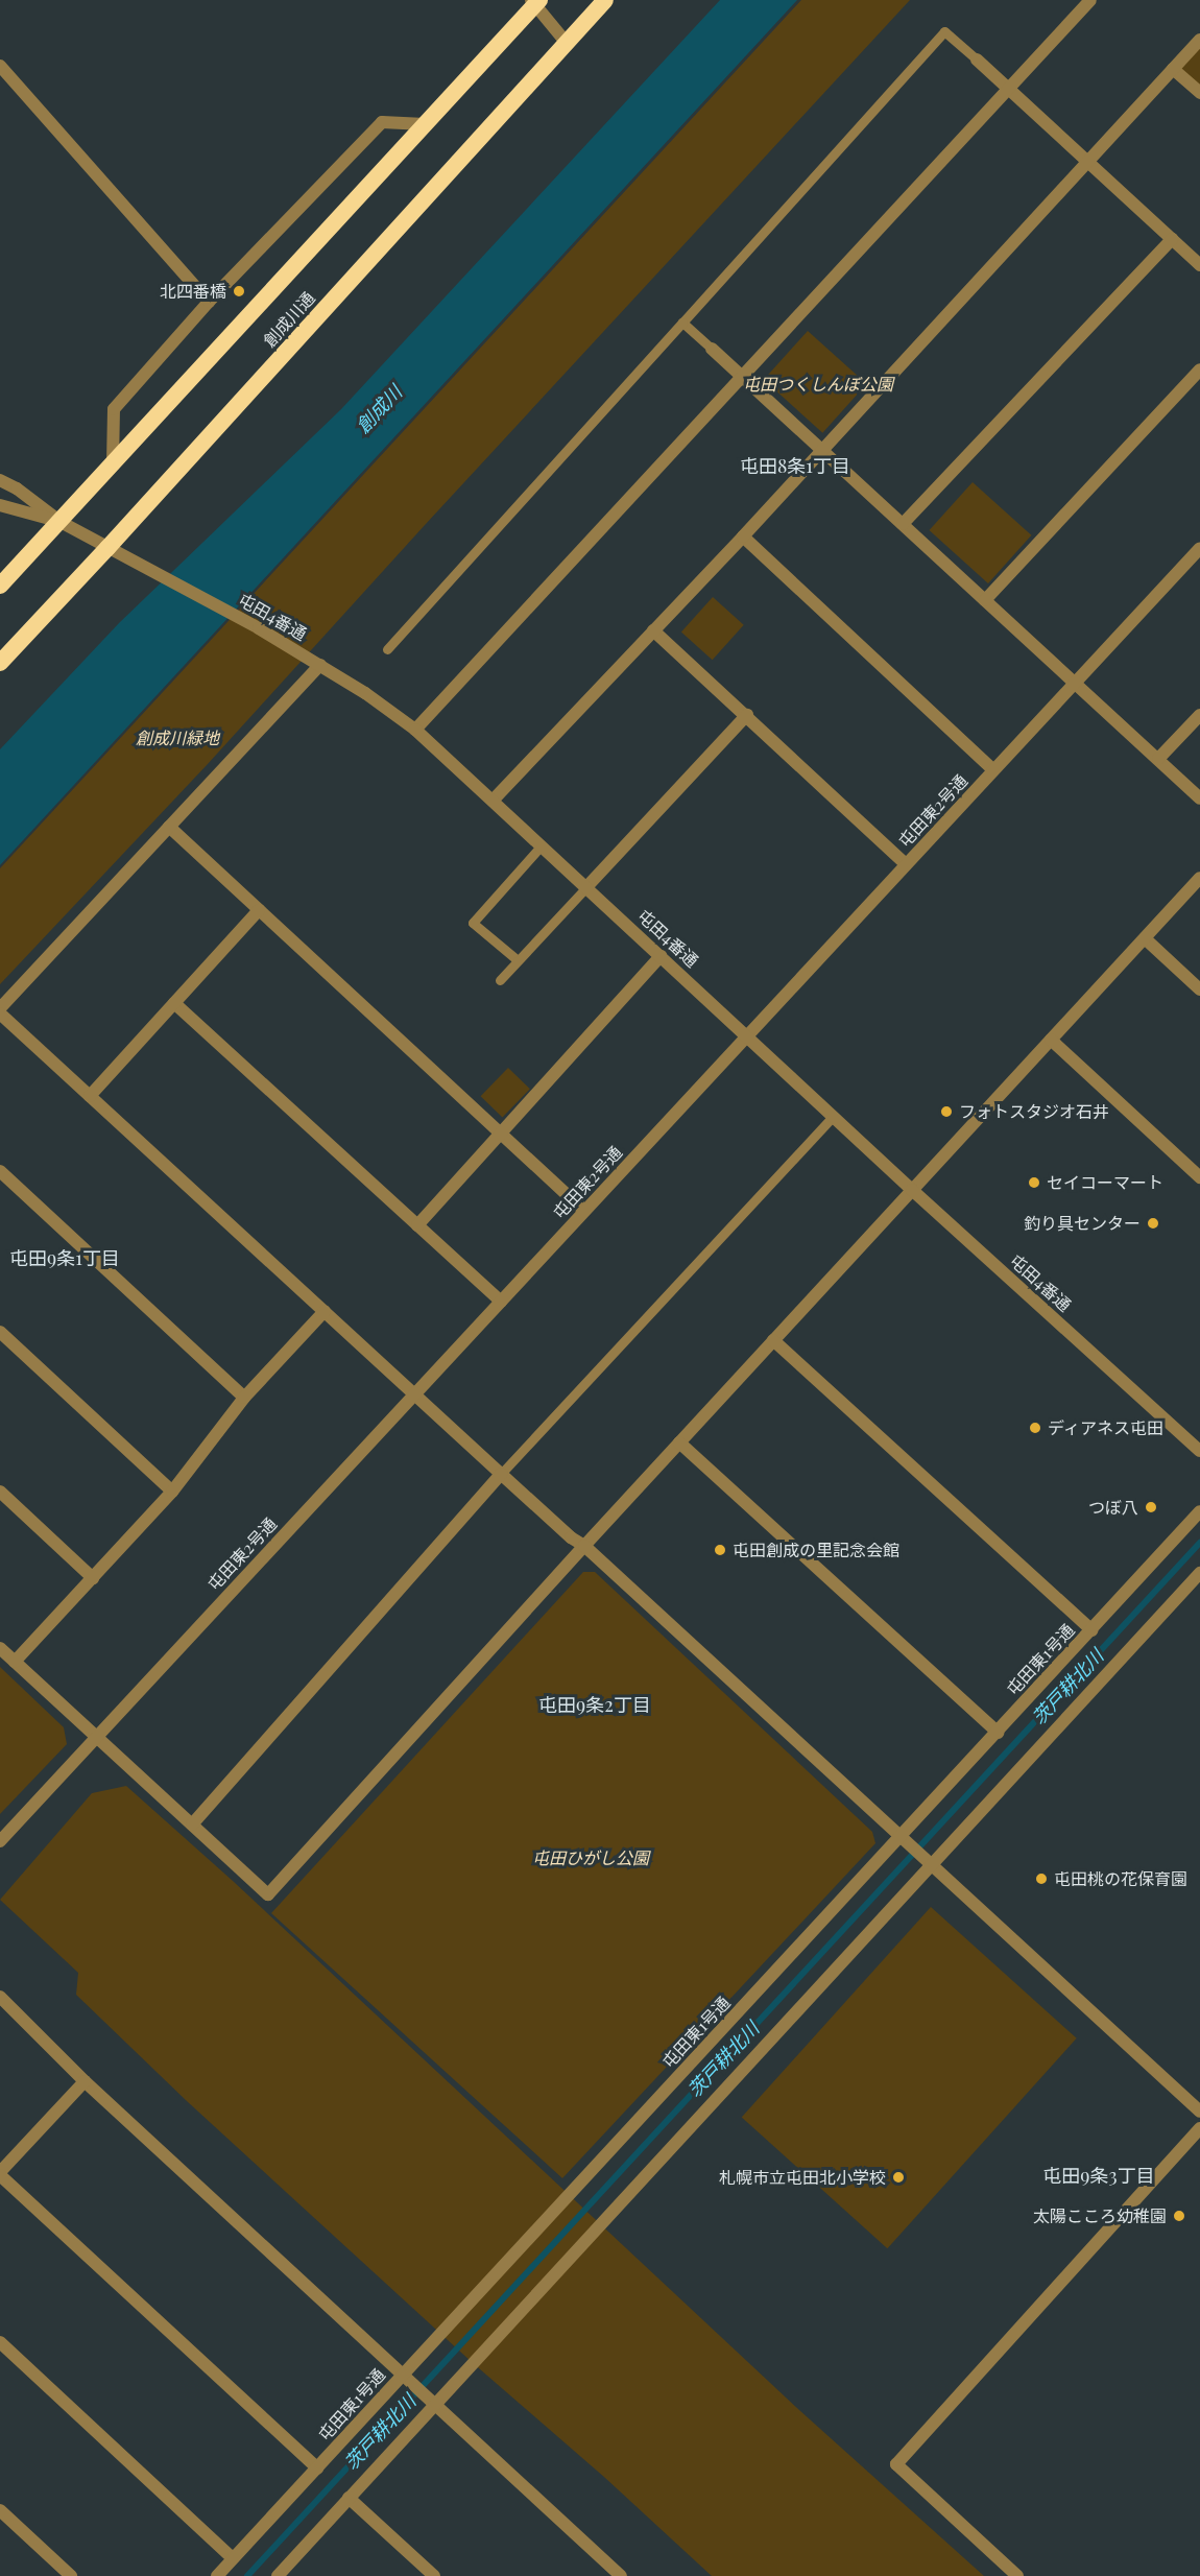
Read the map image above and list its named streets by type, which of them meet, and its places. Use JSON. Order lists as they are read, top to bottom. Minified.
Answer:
{"streets":{"highway":["創成川通"],"street":["屯田4番通","屯田東2号通","屯田東1号通"]},"crossings":[["創成川通","屯田4番通"],["屯田4番通","屯田東2号通"]],"districts":["屯田8条1丁目","屯田9条1丁目","屯田9条2丁目","屯田9条3丁目"],"water":["創成川","茨戸耕北川"],"parks":["屯田つくしんぼ公園","創成川緑地","屯田ひがし公園"],"places":["北四番橋","フォトスタジオ石井","セイコーマート","釣り具センター","ディアネス屯田","つぼ八","屯田創成の里記念会館","屯田桃の花保育園","札幌市立屯田北小学校","太陽こころ幼稚園"]}
